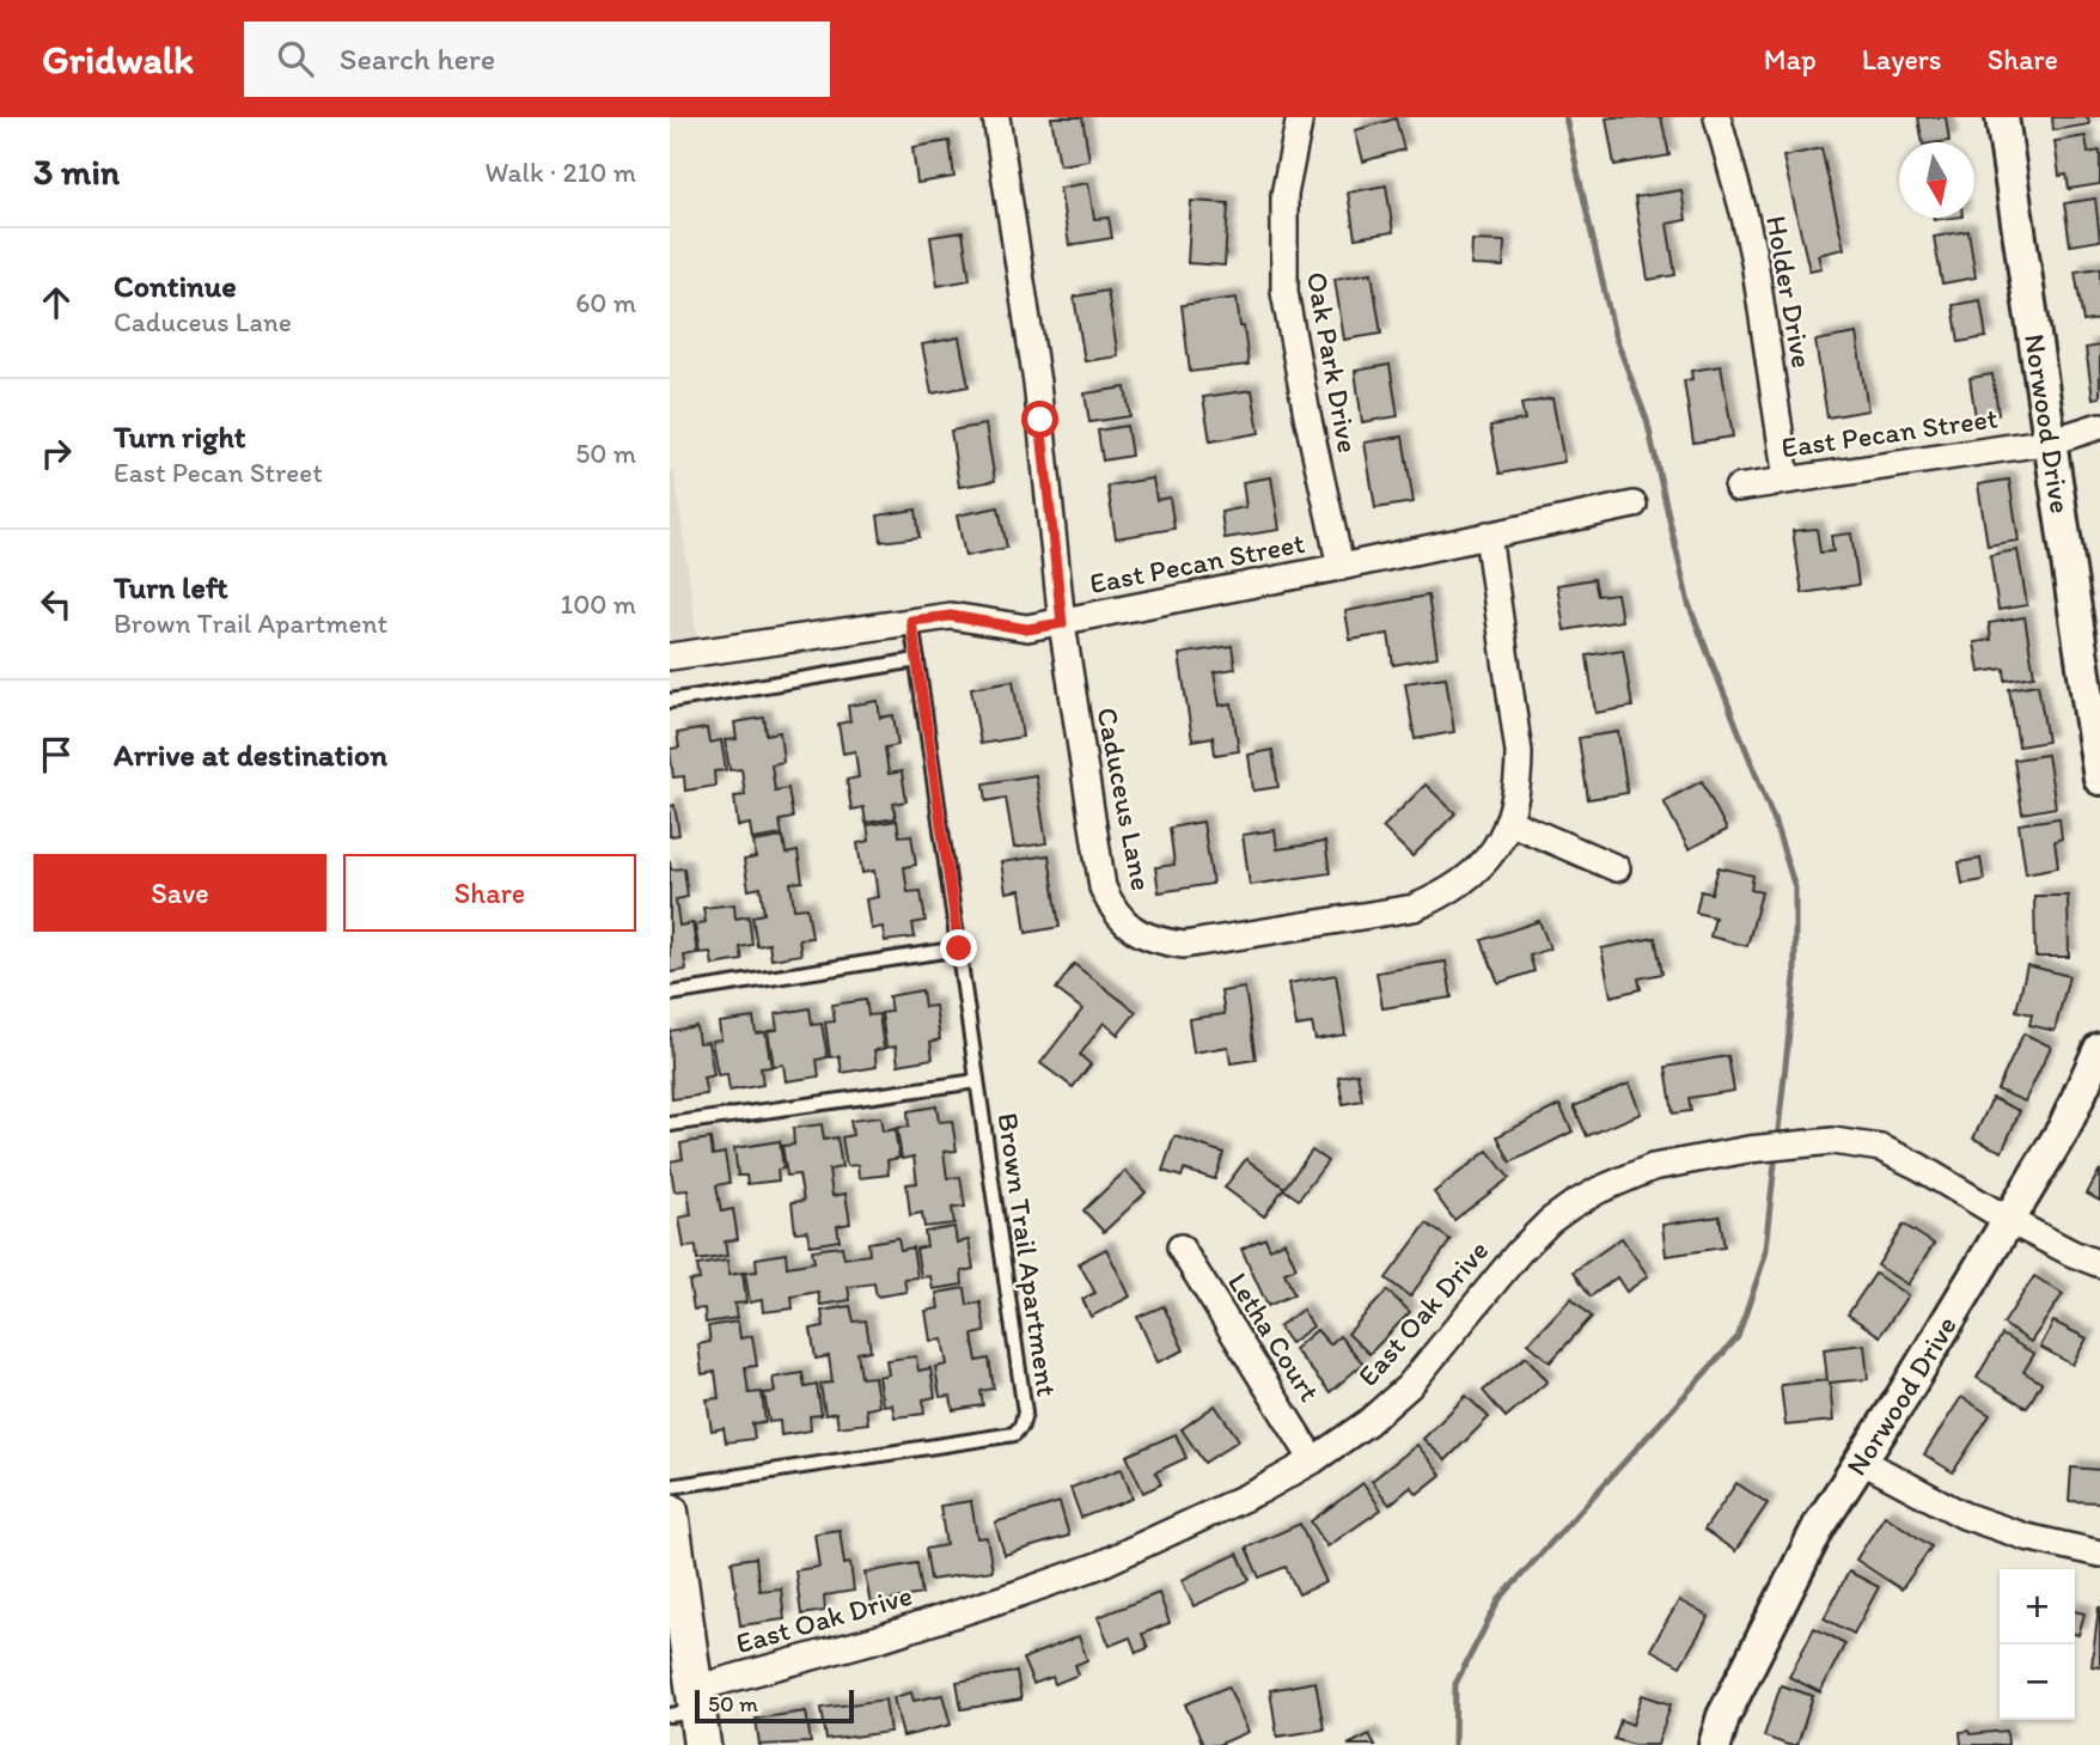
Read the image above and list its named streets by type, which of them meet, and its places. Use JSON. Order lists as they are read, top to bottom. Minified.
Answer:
{"streets":{"street":["Holder Drive","Oak Park Drive","Norwood Drive","East Pecan Street","Caduceus Lane","East Oak Drive","Letha Court"],"lane":["Brown Trail Apartment"]},"crossings":[["Holder Drive","East Pecan Street"],["Oak Park Drive","East Pecan Street"],["Norwood Drive","East Pecan Street"],["Norwood Drive","East Oak Drive"],["East Pecan Street","Caduceus Lane"],["East Pecan Street","Brown Trail Apartment"],["East Oak Drive","Letha Court"]],"scale_bar":"50 m","north":"bottom","page":{"header":"Gridwalk","search":"Search here","nav":["Map","Layers","Share"],"heading":["3 min","Walk · 210 m"],"list":[["Continue","Caduceus Lane","60 m"],["Turn right","East Pecan Street","50 m"],["Turn left","Brown Trail Apartment","100 m"],"Arrive at destination"],"buttons":["Save","Share"],"map_buttons":["+","−"],"scale":"50 m"}}
